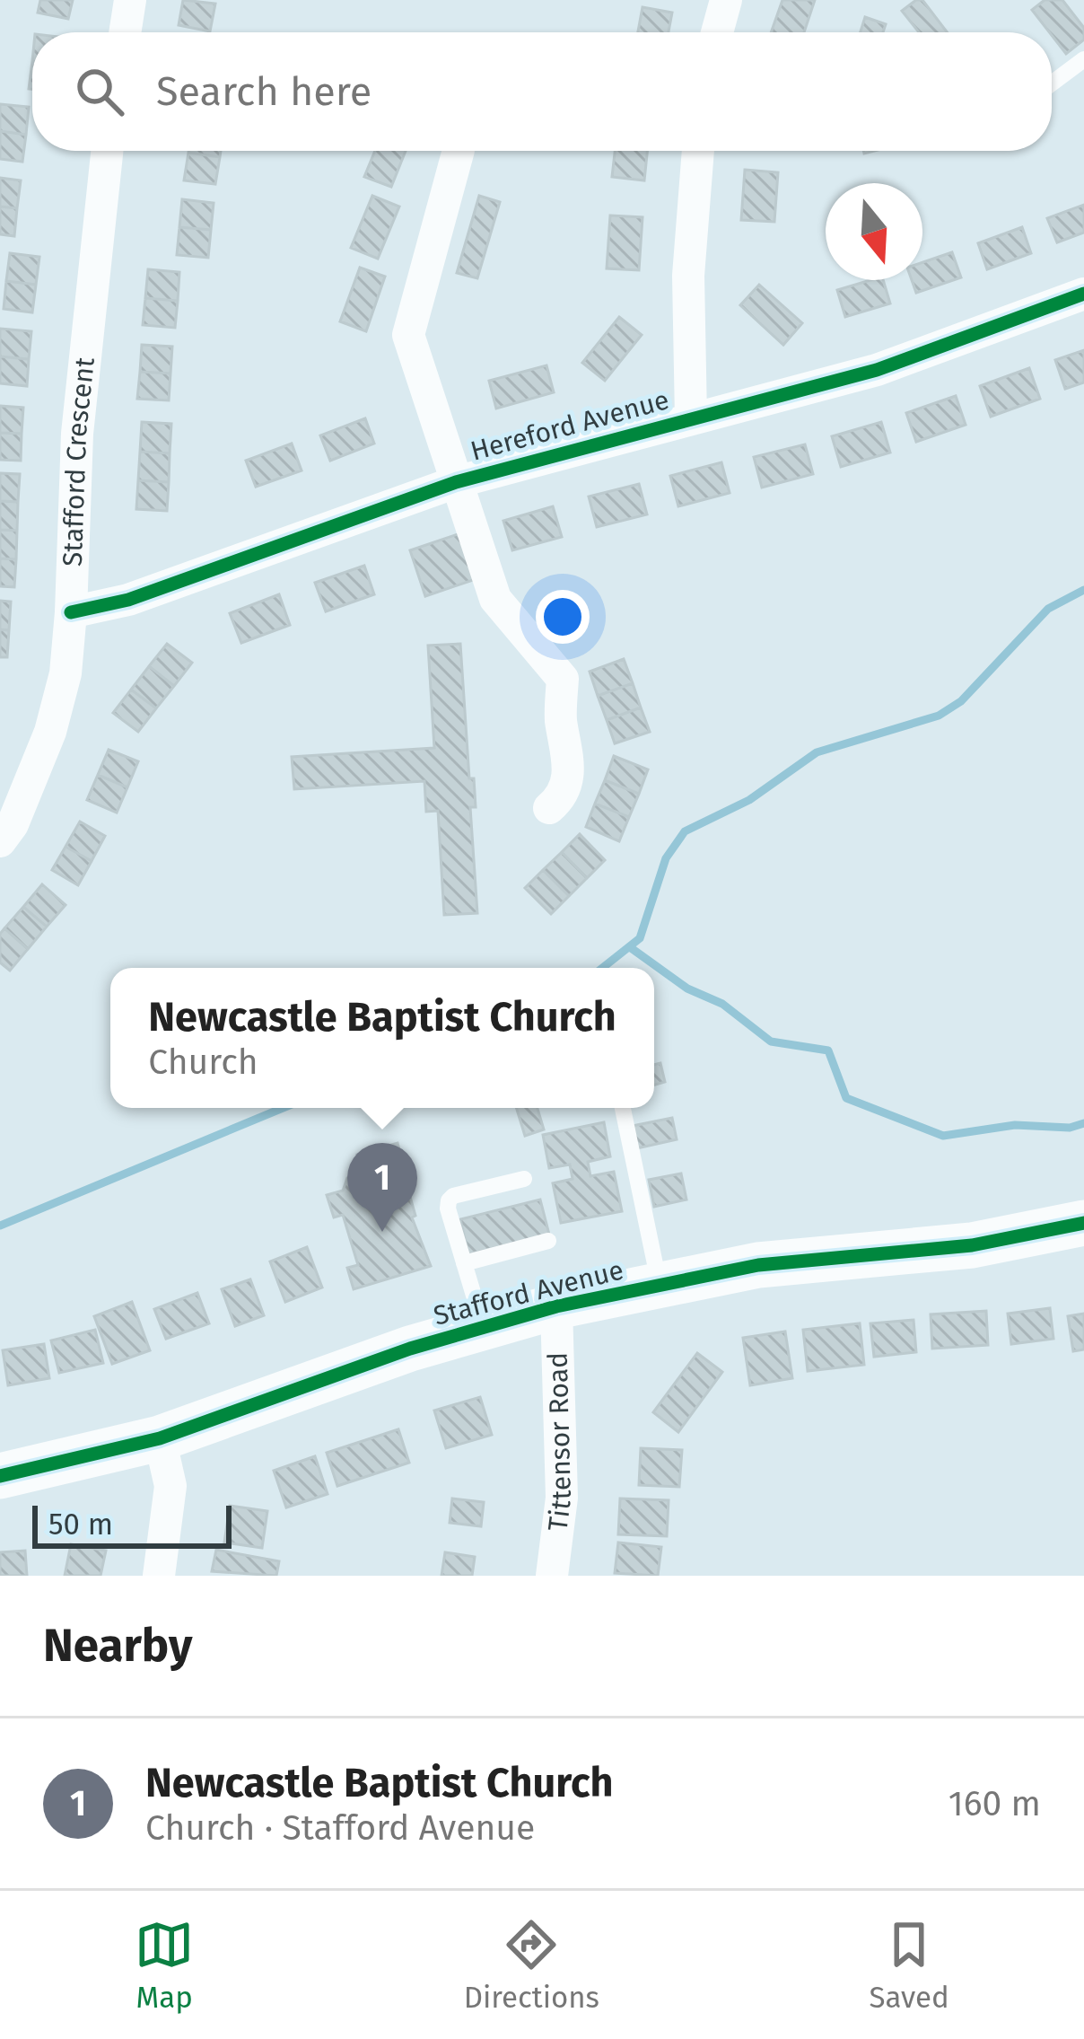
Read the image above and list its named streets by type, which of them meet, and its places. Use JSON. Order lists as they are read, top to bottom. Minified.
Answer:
{"streets":{"street":["Hereford Avenue","Stafford Crescent","Stafford Avenue","Tittensor Road"]},"crossings":[["Hereford Avenue","Stafford Crescent"],["Stafford Avenue","Tittensor Road"]],"scale_bar":"50 m","north":"bottom","page":{"search":"Search here","popup":["Newcastle Baptist Church","Church"],"pins":"1","scale":"50 m","heading":"Nearby","list":[{"mark":"1","name":"Newcastle Baptist Church","note":"Church · Stafford Avenue","value":"160 m"}],"nav":["Map","Directions","Saved"]}}
